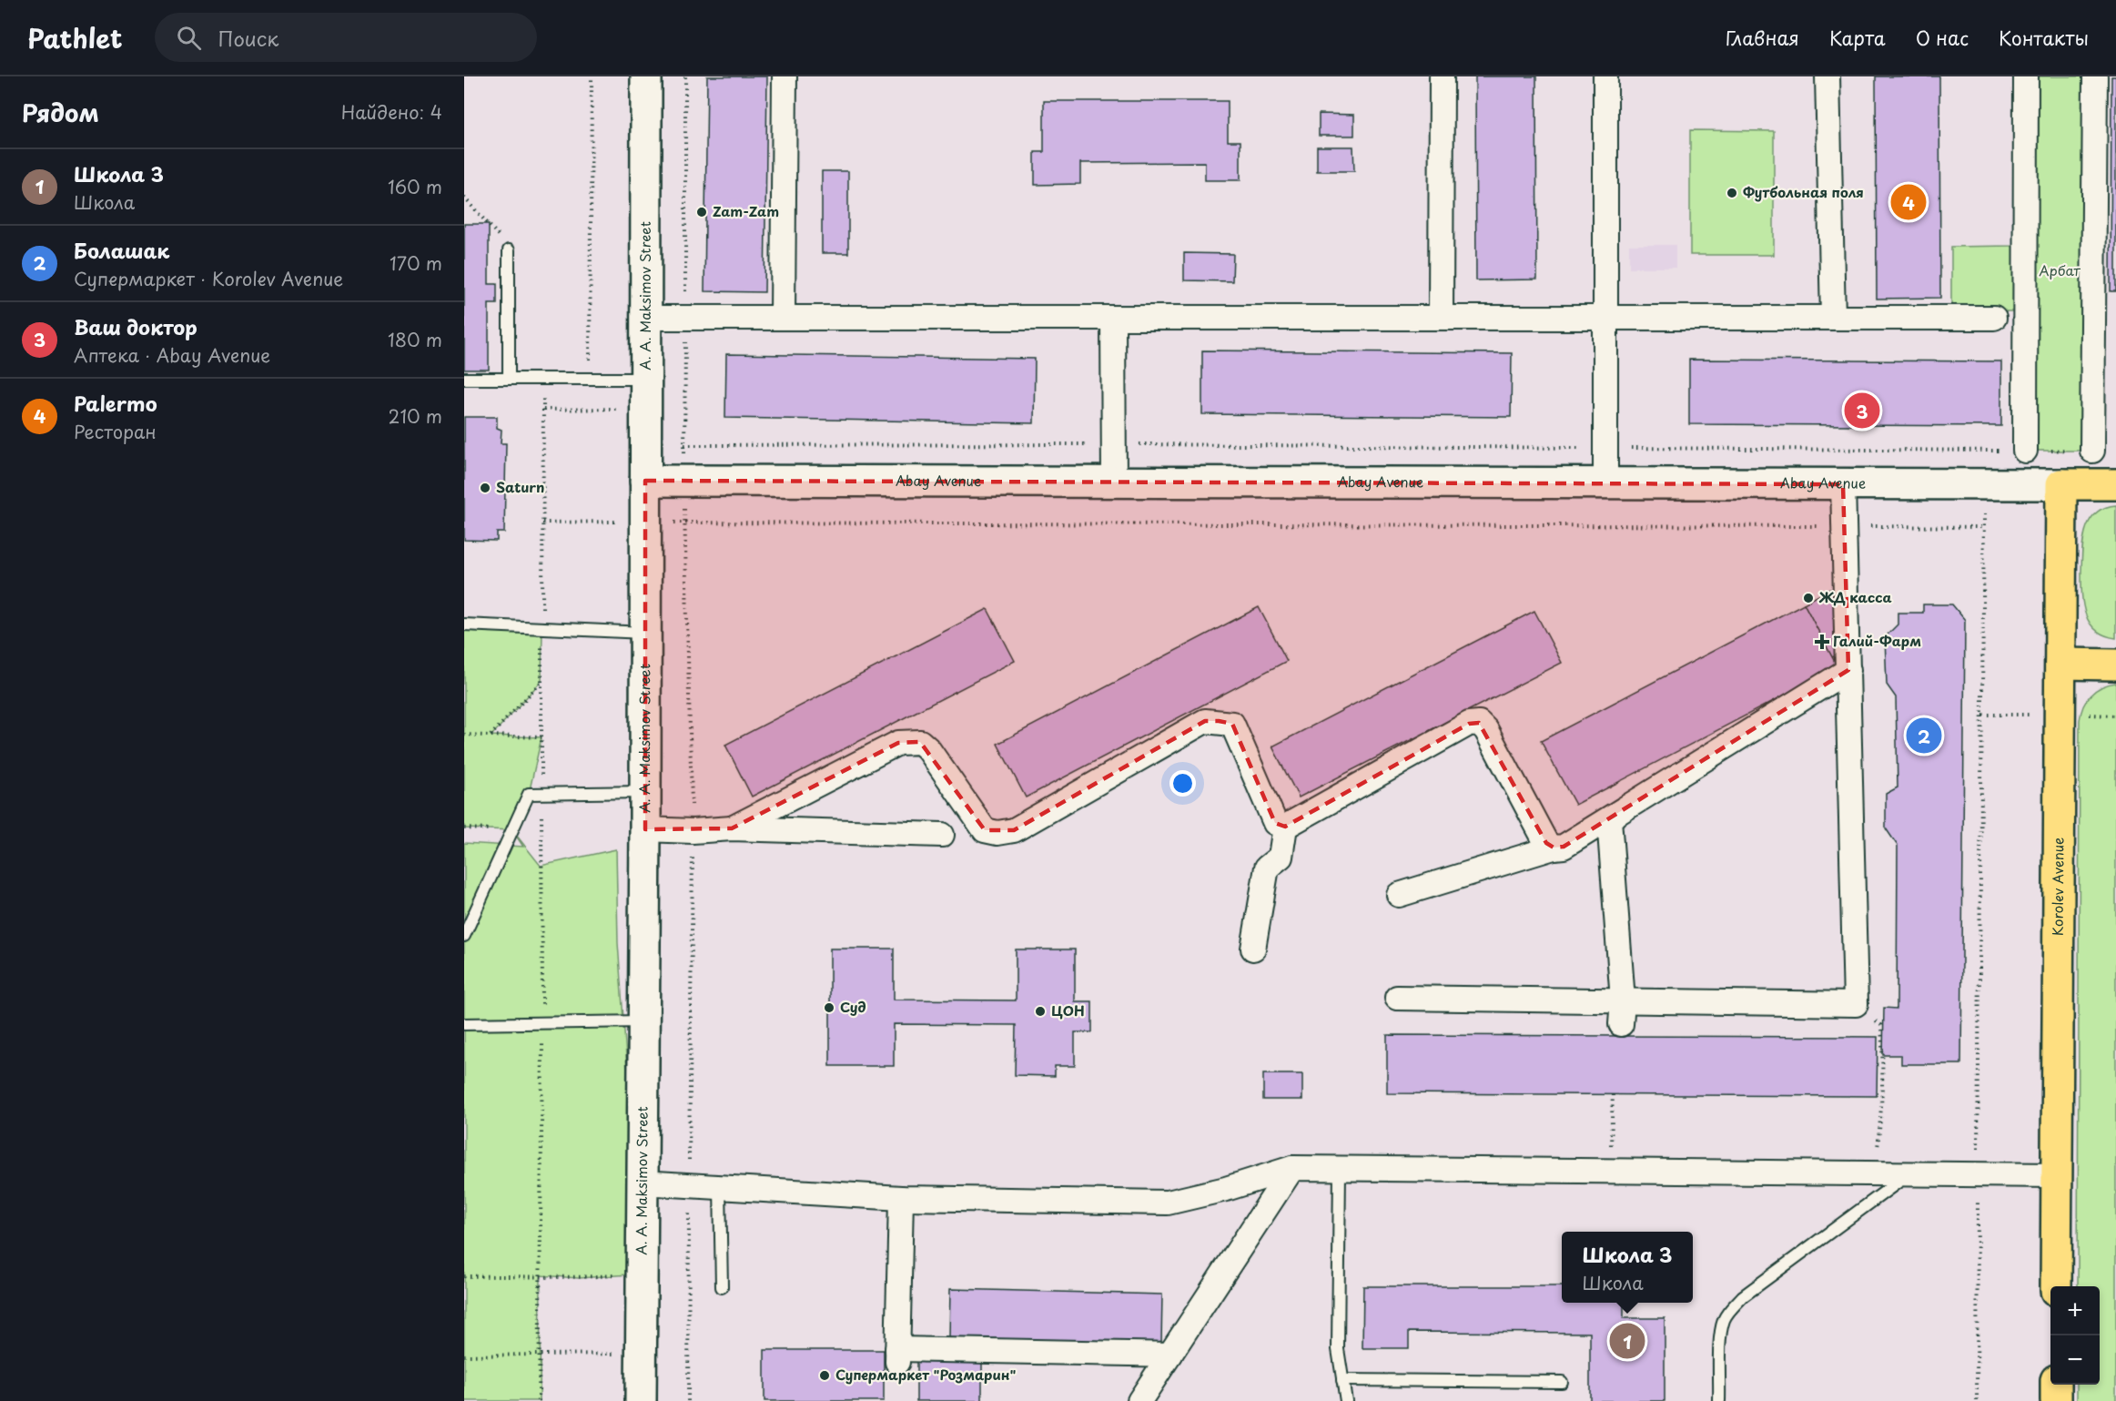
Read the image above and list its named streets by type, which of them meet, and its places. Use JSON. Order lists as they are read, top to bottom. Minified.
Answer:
{"streets":{"main road":["Abay Avenue","Korolev Avenue"],"street":["A. A. Maksimov Street"]},"crossings":[["A. A. Maksimov Street","Abay Avenue"],["Abay Avenue","Korolev Avenue"]],"parks":["Арбат"],"places":{"other":["Футбольная поля","Zam-Zam","Saturn","ЖД касса","Суд","ЦОН","Супермаркет \"Розмарин\""],"health":["Галий-Фарм"]},"page":{"header":"Pathlet","search":"Поиск","nav":["Главная","Карта","О нас","Контакты"],"heading":["Рядом","Найдено: 4"],"list":[{"mark":"1","name":"Школа 3","note":"Школа","value":"160 m"},{"mark":"2","name":"Болашак","note":"Супермаркет · Korolev Avenue","value":"170 m"},{"mark":"3","name":"Ваш доктор","note":"Аптека · Abay Avenue","value":"180 m"},{"mark":"4","name":"Palermo","note":"Ресторан","value":"210 m"}],"pins":["4","3","2","1"],"popup":["Школа 3","Школа"],"map_buttons":["+","−"]}}
